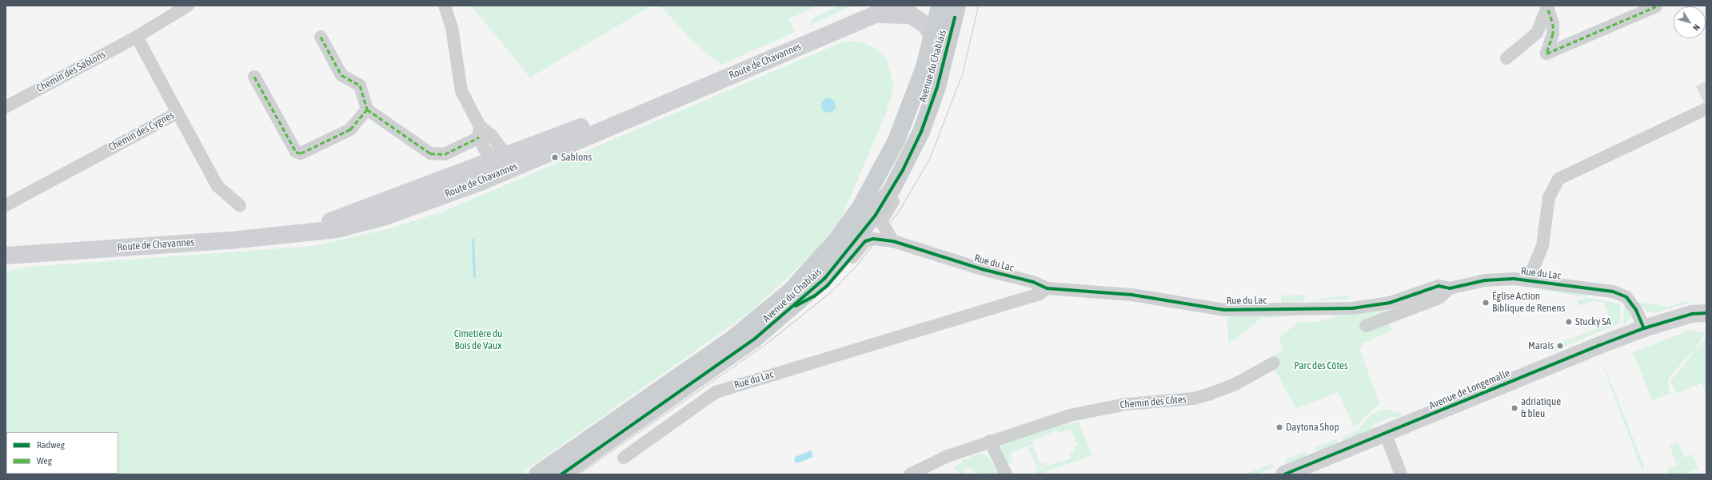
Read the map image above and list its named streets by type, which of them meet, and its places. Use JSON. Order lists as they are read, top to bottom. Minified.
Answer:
{"streets":{"main road":["Route de Chavannes","Avenue du Chablais","Avenue de Longemalle"],"street":["Chemin des Sablons","Chemin des Cygnes","Rue du Lac","Chemin des Côtes"]},"crossings":[["Avenue du Chablais","Rue du Lac"],["Rue du Lac","Avenue de Longemalle"]],"parks":["Cimetière du Bois de Vaux","Parc des Côtes"],"places":["Sablons","Église Action Biblique de Renens","Stucky SA","Marais","adriatique & bleu","Daytona Shop"],"legend":["Radweg","Weg"],"north":"bottom right"}
